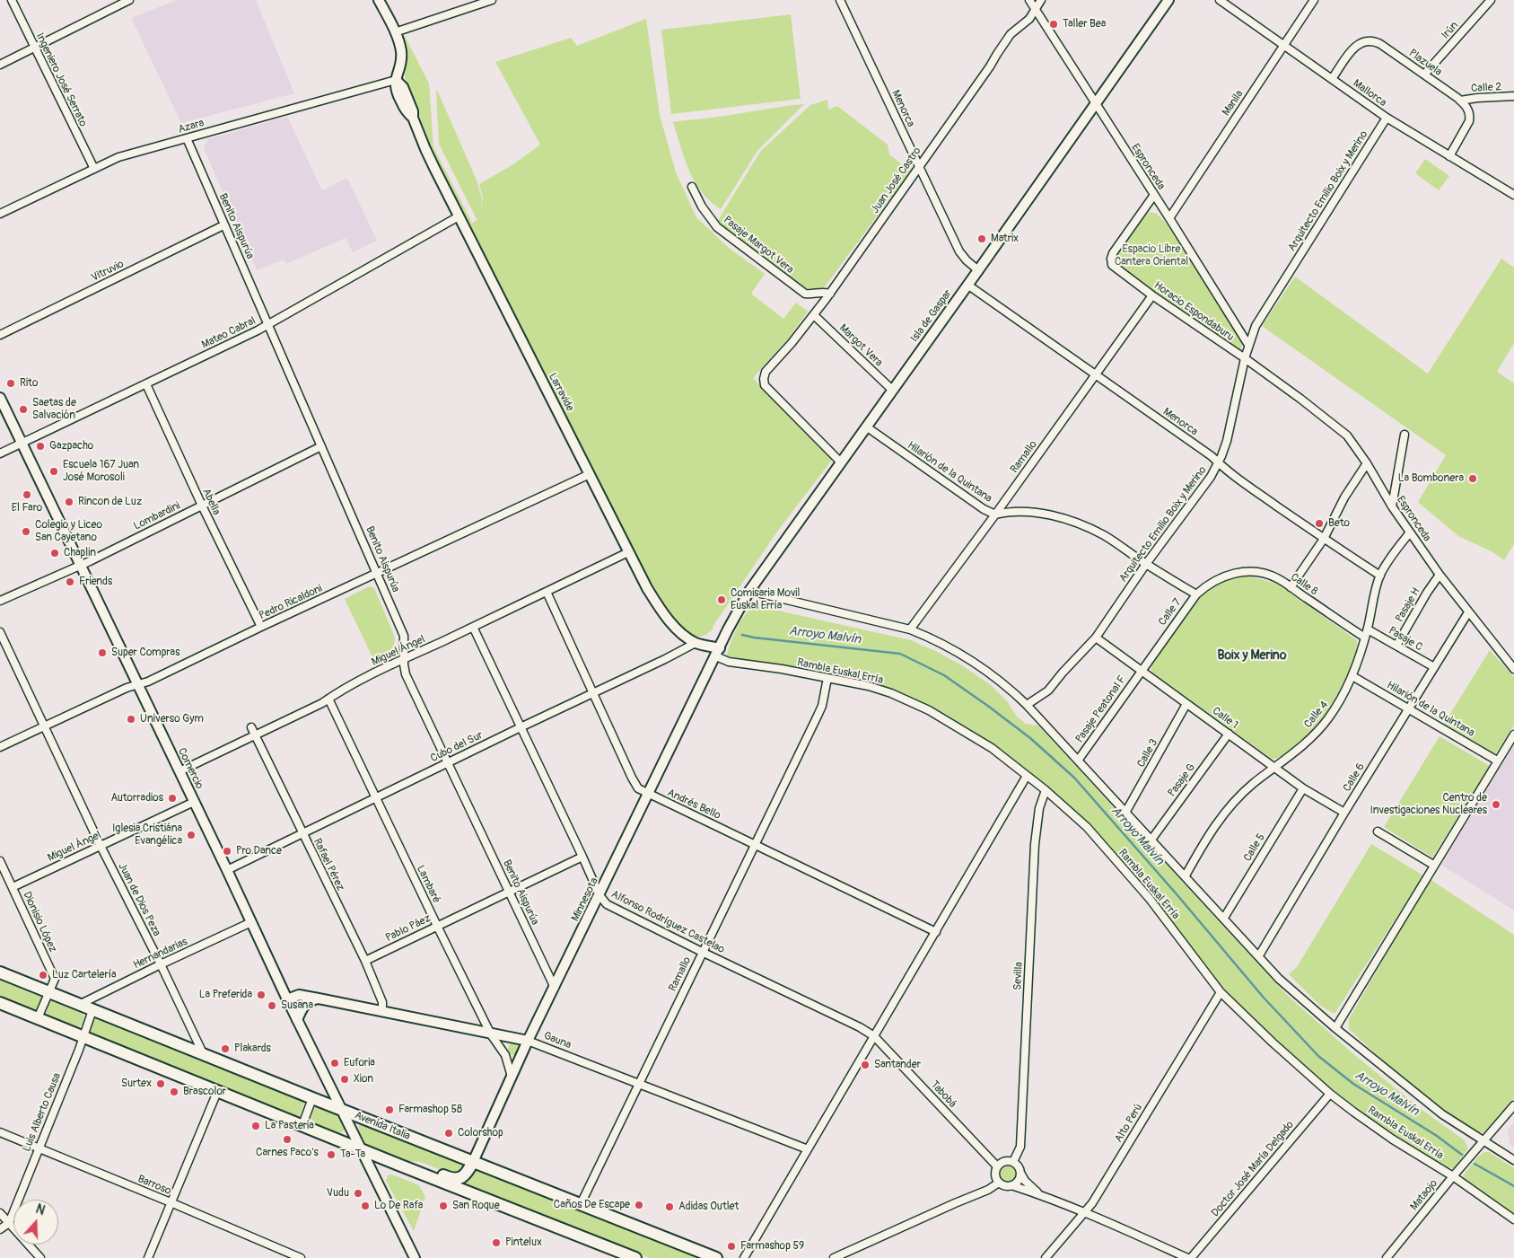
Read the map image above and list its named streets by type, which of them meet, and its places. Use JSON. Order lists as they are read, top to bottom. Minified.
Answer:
{"streets":{"main road":["Avenida Italia"],"street":["Irún","Plazuela","Ingeniero José Serrato","Calle 2","Mallorca","Manila","Menorca","Azara","Espronceda","Juan José Castro","Arquitecto Emilio Boix y Merino","Benito Aispurúa","Pasaje Margot Vera","Vitruvio","Horacio Espondaburu","Isla de Gaspar","Mateo Cabral","Margot Vera","Larravide","Ramallo","Hilarión de la Quintana","Abella","Lombardini","Calle 8","Pedro Ricaldoni","Pasaje H","Calle 7","Pasaje C","Miguel Ángel","Rambla Euskal Erría","Pasaje Peatonal F","Calle 4","Calle 1","Cubo del Sur","Calle 3","Comercio","Calle 6","Pasaje G","Andrés Bello","Calle 5","Rafael Pérez","Lambaré","Juan de Dios Peza","Minnesota","Dionisio López","Alfonso Rodríguez Castelao","Pablo Páez","Hernandarias","Sevilla","Gauna","Tabobá","Luis Alberto Causa","Alto Perú","Doctor José María Delgado","Barroso","Mataojo"]},"crossings":[["Irún","Plazuela"],["Plazuela","Calle 2"],["Plazuela","Mallorca"],["Ingeniero José Serrato","Azara"],["Mallorca","Manila"],["Mallorca","Arquitecto Emilio Boix y Merino"],["Manila","Espronceda"],["Menorca","Juan José Castro"],["Menorca","Arquitecto Emilio Boix y Merino"],["Menorca","Isla de Gaspar"],["Menorca","Ramallo"],["Menorca","Calle 4"],["Azara","Benito Aispurúa"],["Azara","Larravide"],["Espronceda","Juan José Castro"],["Espronceda","Arquitecto Emilio Boix y Merino"],["Espronceda","Horacio Espondaburu"],["Espronceda","Isla de Gaspar"],["Espronceda","Pasaje H"],["Espronceda","Calle 4"],["Espronceda","Calle 6"],["Juan José Castro","Pasaje Margot Vera"],["Juan José Castro","Isla de Gaspar"],["Juan José Castro","Margot Vera"],["Arquitecto Emilio Boix y Merino","Horacio Espondaburu"],["Arquitecto Emilio Boix y Merino","Hilarión de la Quintana"],["Arquitecto Emilio Boix y Merino","Calle 1"],["Benito Aispurúa","Vitruvio"],["Benito Aispurúa","Mateo Cabral"],["Benito Aispurúa","Lombardini"],["Benito Aispurúa","Pedro Ricaldoni"],["Benito Aispurúa","Miguel Ángel"],["Benito Aispurúa","Cubo del Sur"],["Benito Aispurúa","Minnesota"],["Benito Aispurúa","Pablo Páez"],["Horacio Espondaburu","Ramallo"],["Isla de Gaspar","Margot Vera"],["Isla de Gaspar","Larravide"],["Isla de Gaspar","Hilarión de la Quintana"],["Isla de Gaspar","Rambla Euskal Erría"],["Isla de Gaspar","Minnesota"],["Mateo Cabral","Larravide"],["Mateo Cabral","Abella"],["Mateo Cabral","Comercio"],["Larravide","Pedro Ricaldoni"],["Larravide","Miguel Ángel"],["Larravide","Rambla Euskal Erría"],["Larravide","Cubo del Sur"],["Larravide","Minnesota"],["Ramallo","Hilarión de la Quintana"],["Ramallo","Rambla Euskal Erría"],["Ramallo","Andrés Bello"],["Ramallo","Alfonso Rodríguez Castelao"],["Ramallo","Gauna"],["Ramallo","Avenida Italia"],["Hilarión de la Quintana","Calle 7"],["Hilarión de la Quintana","Calle 4"],["Hilarión de la Quintana","Calle 6"],["Abella","Lombardini"],["Abella","Pedro Ricaldoni"],["Lombardini","Comercio"],["Calle 8","Calle 7"],["Calle 8","Calle 4"],["Pedro Ricaldoni","Comercio"],["Pedro Ricaldoni","Juan de Dios Peza"],["Pasaje H","Pasaje C"],["Calle 7","Pasaje Peatonal F"],["Calle 7","Calle 1"],["Pasaje C","Calle 4"],["Pasaje C","Calle 6"],["Miguel Ángel","Comercio"],["Miguel Ángel","Andrés Bello"],["Miguel Ángel","Rafael Pérez"],["Miguel Ángel","Lambaré"],["Miguel Ángel","Juan de Dios Peza"],["Miguel Ángel","Dionisio López"],["Miguel Ángel","Alfonso Rodríguez Castelao"],["Rambla Euskal Erría","Minnesota"],["Rambla Euskal Erría","Sevilla"],["Rambla Euskal Erría","Alto Perú"],["Rambla Euskal Erría","Doctor José María Delgado"],["Rambla Euskal Erría","Mataojo"],["Pasaje Peatonal F","Calle 1"],["Calle 4","Calle 1"],["Calle 1","Calle 3"],["Calle 1","Calle 6"],["Calle 1","Pasaje G"],["Calle 1","Calle 5"],["Cubo del Sur","Comercio"],["Cubo del Sur","Andrés Bello"],["Cubo del Sur","Rafael Pérez"],["Cubo del Sur","Lambaré"],["Cubo del Sur","Alfonso Rodríguez Castelao"],["Comercio","Hernandarias"],["Comercio","Gauna"],["Comercio","Avenida Italia"],["Andrés Bello","Minnesota"],["Rafael Pérez","Pablo Páez"],["Rafael Pérez","Gauna"],["Lambaré","Minnesota"],["Lambaré","Pablo Páez"],["Lambaré","Gauna"],["Juan de Dios Peza","Hernandarias"],["Juan de Dios Peza","Avenida Italia"],["Minnesota","Alfonso Rodríguez Castelao"],["Minnesota","Gauna"],["Minnesota","Avenida Italia"],["Dionisio López","Avenida Italia"],["Alfonso Rodríguez Castelao","Pablo Páez"],["Alfonso Rodríguez Castelao","Tabobá"],["Hernandarias","Avenida Italia"],["Sevilla","Tabobá"],["Luis Alberto Causa","Avenida Italia"],["Luis Alberto Causa","Barroso"]],"districts":["Boix y Merino"],"water":["Arroyo Malvín"],"parks":["Espacio Libre Cantera Oriental"],"places":["Taller Bea","Matrix","Rito","Saetas de Salvación","Gazpacho","Escuela 167 Juan José Morosoli","La Bombonera","El Faro","Rincon de Luz","Beto","Colegio y Liceo San Cayetano","Chaplin","Friends","Comisaria Movil Euskal Erría","Super Compras","Universo Gym","Autorradios","Centro de Investigaciones Nucleares","Iglesia Cristiána Evangélica","Pro Dance","Luz Cartelería","La Preferida","Susana","Plakards","Euforia","Santander","Xion","Surtex","Brascolor","Farmashop 58","La Pasteria","Colorshop","Carnes Paco's","Ta-Ta","Vudu","Caños De Escape","Lo De Rafa","San Roque","Adidas Outlet","Pintelux","Farmashop 59"],"north":"top"}
